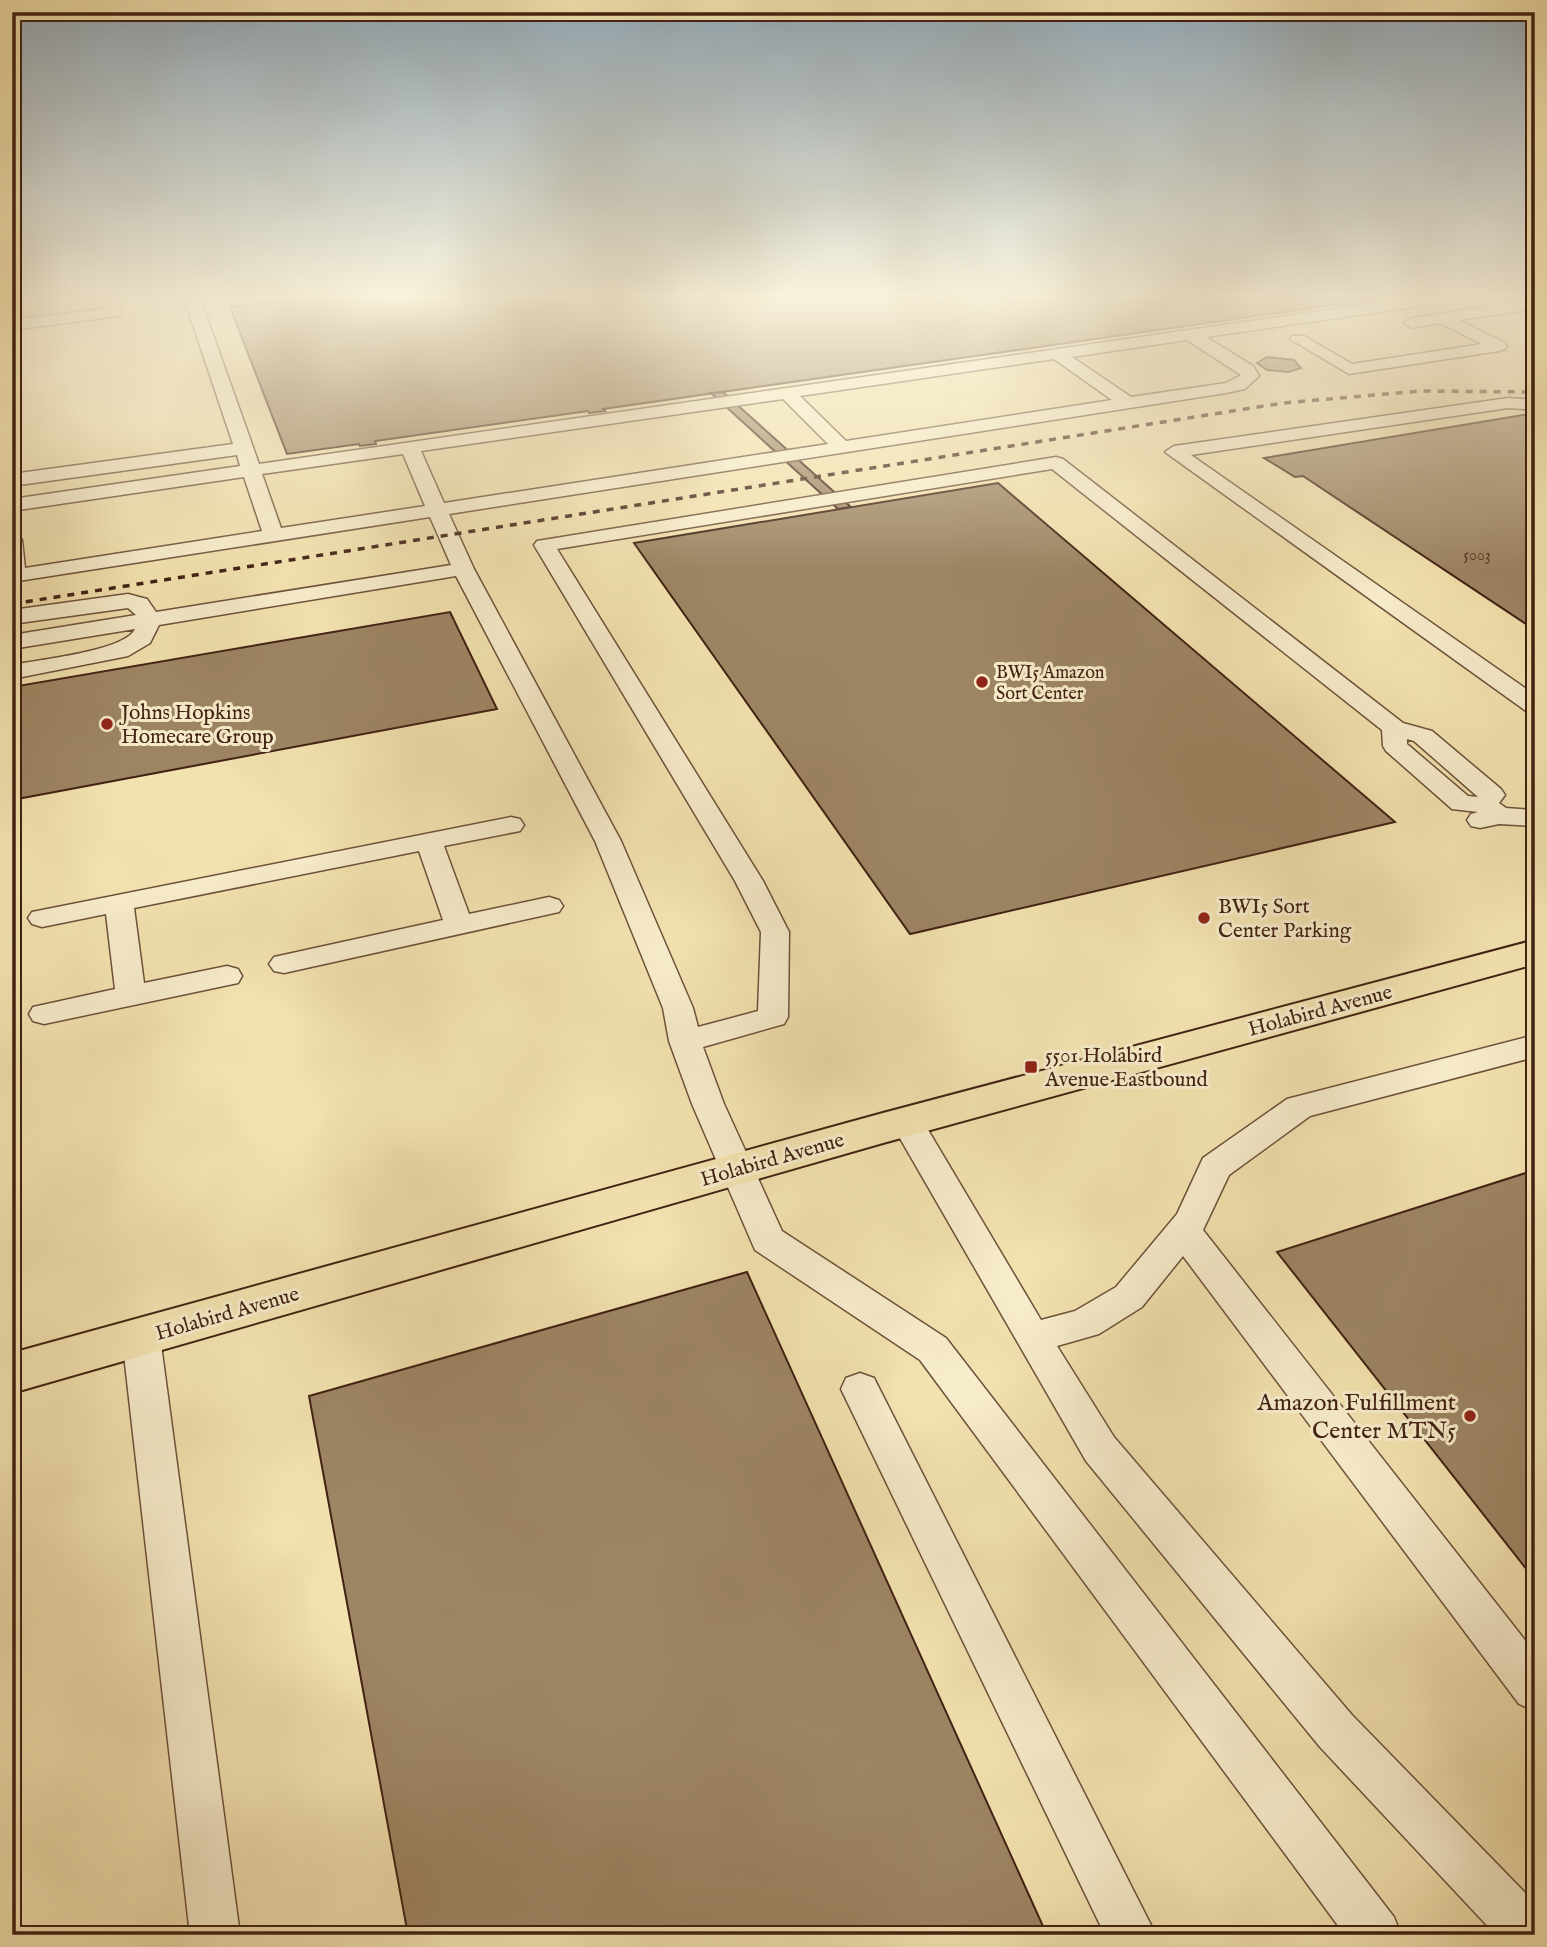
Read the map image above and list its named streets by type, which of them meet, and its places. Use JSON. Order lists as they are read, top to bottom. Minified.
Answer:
{"streets":{"main road":["Holabird Avenue"]},"places":{"other":["BWI5 Amazon Sort Center","Johns Hopkins Homecare Group","BWI5 Sort Center Parking","Amazon Fulfillment Center MTN5"],"transit":["5501 Holabird Avenue Eastbound"]},"house_numbers":["5003"]}
